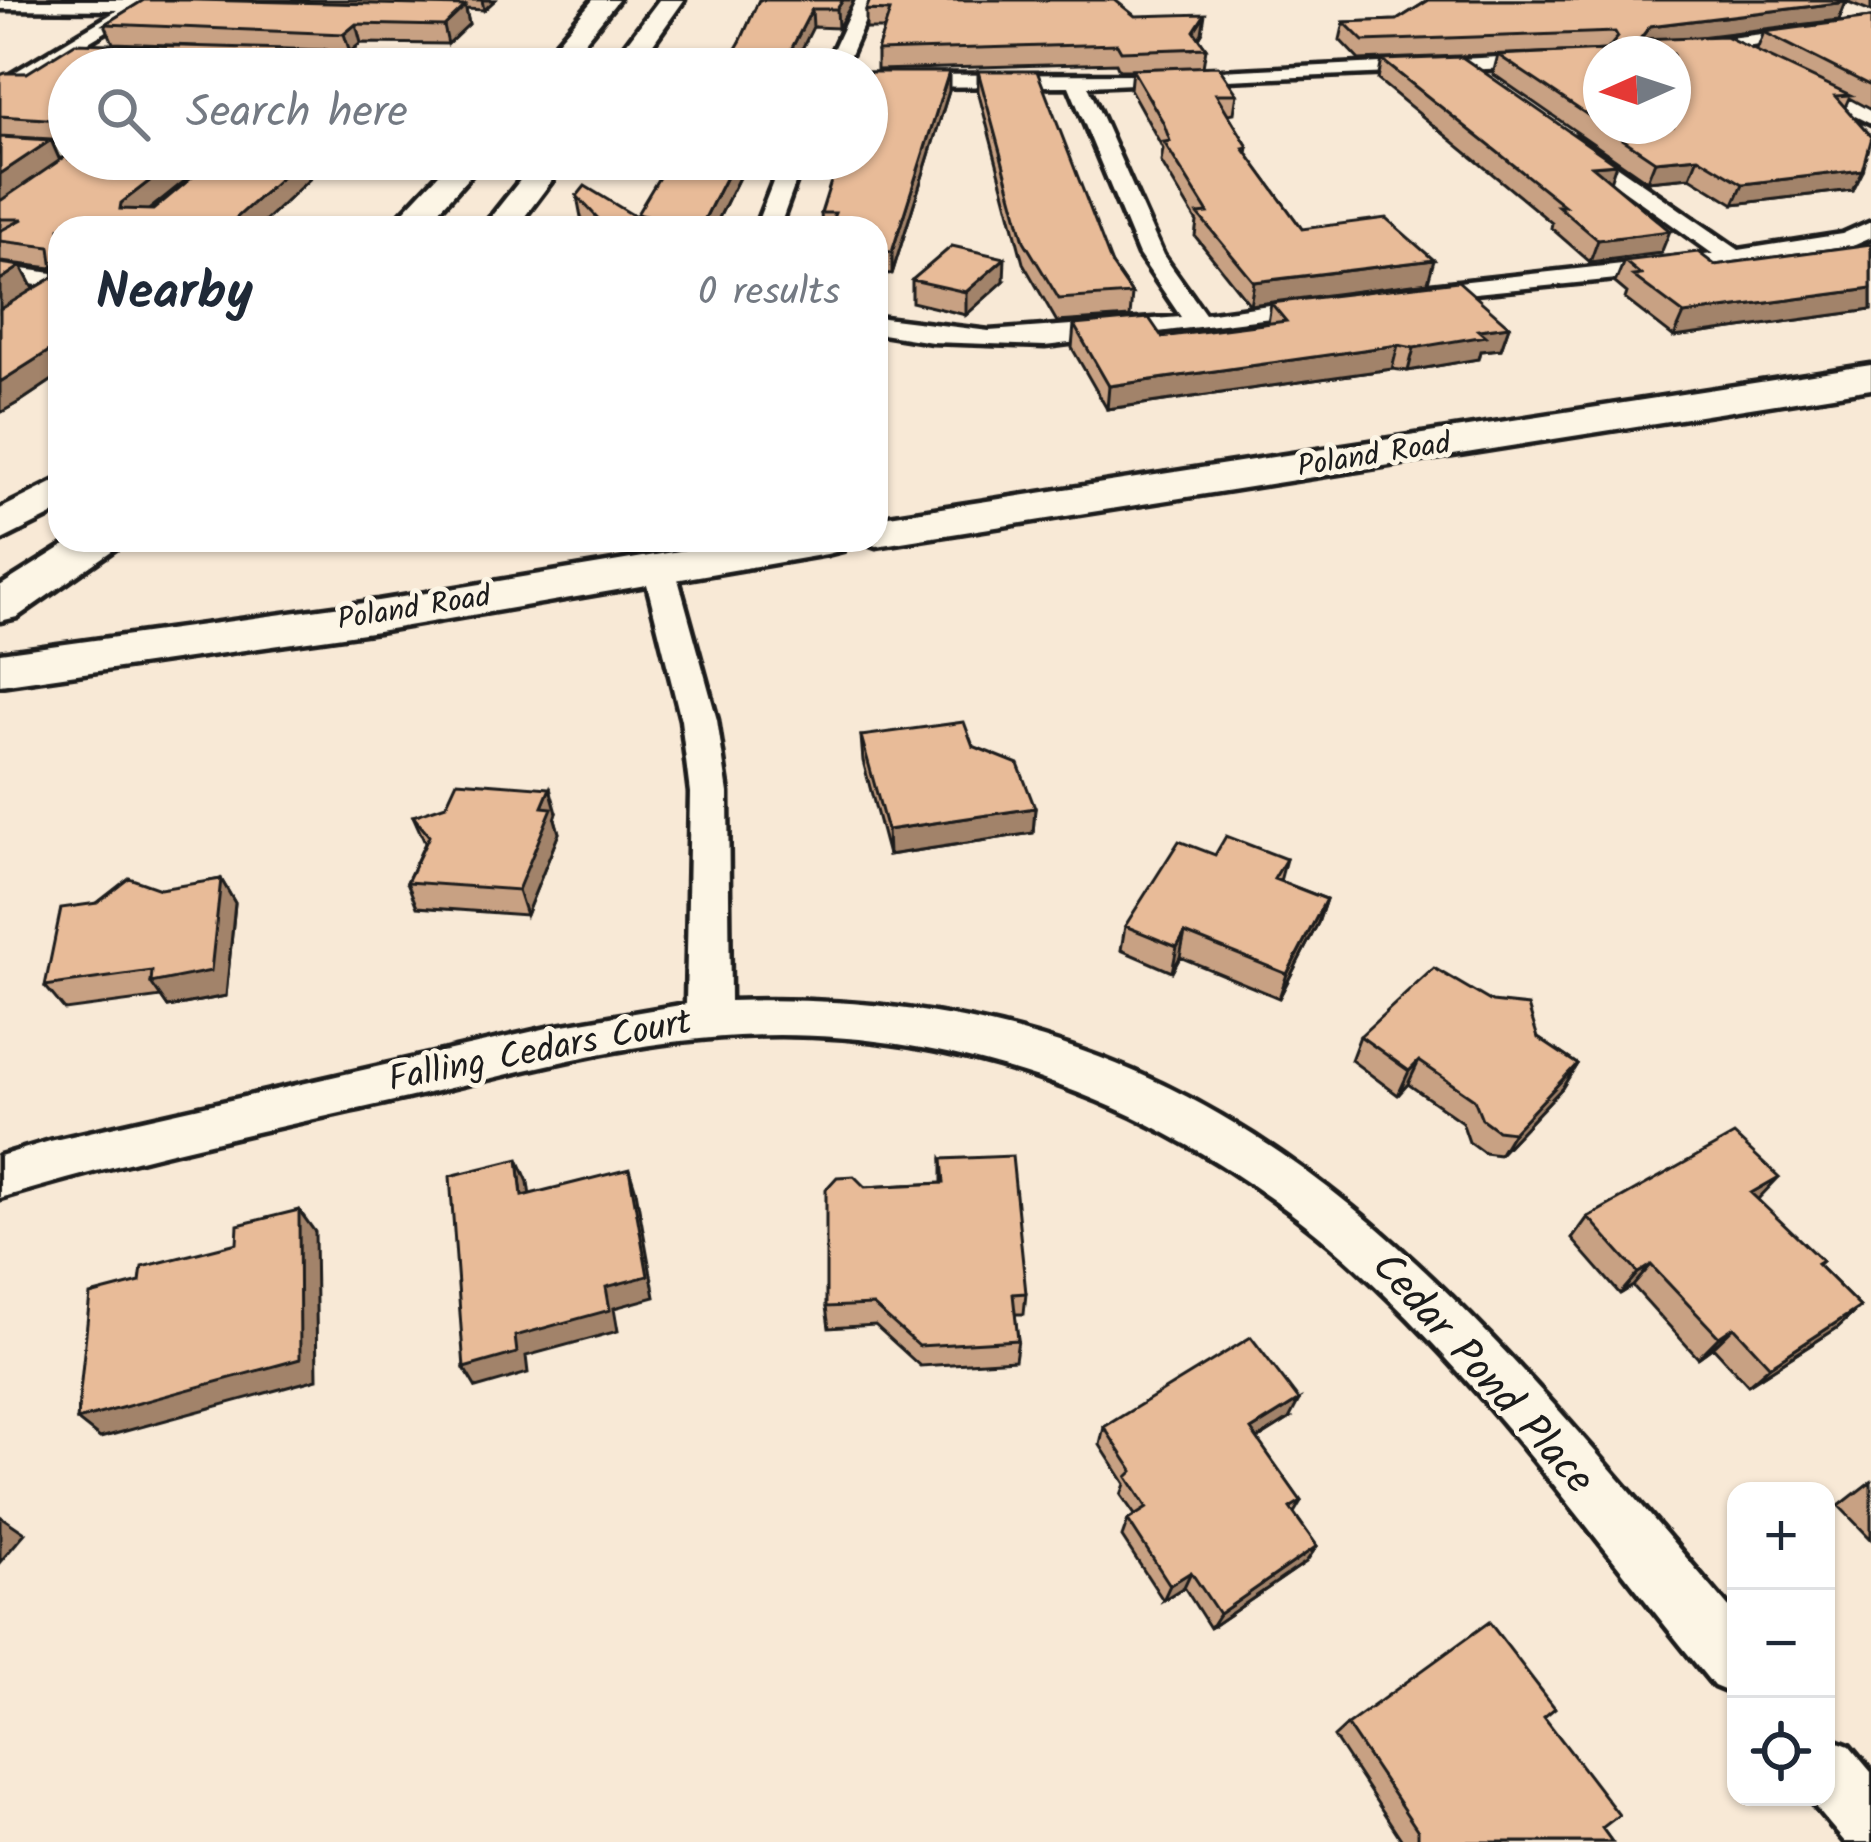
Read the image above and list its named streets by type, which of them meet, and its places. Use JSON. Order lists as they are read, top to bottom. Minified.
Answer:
{"streets":{"street":["Poland Road","Falling Cedars Court","Cedar Pond Place"]},"crossings":[["Poland Road","Falling Cedars Court"],["Falling Cedars Court","Cedar Pond Place"]],"north":"left","page":{"search":"Search here","heading":["Nearby","0 results"],"map_buttons":["+","−"]}}
